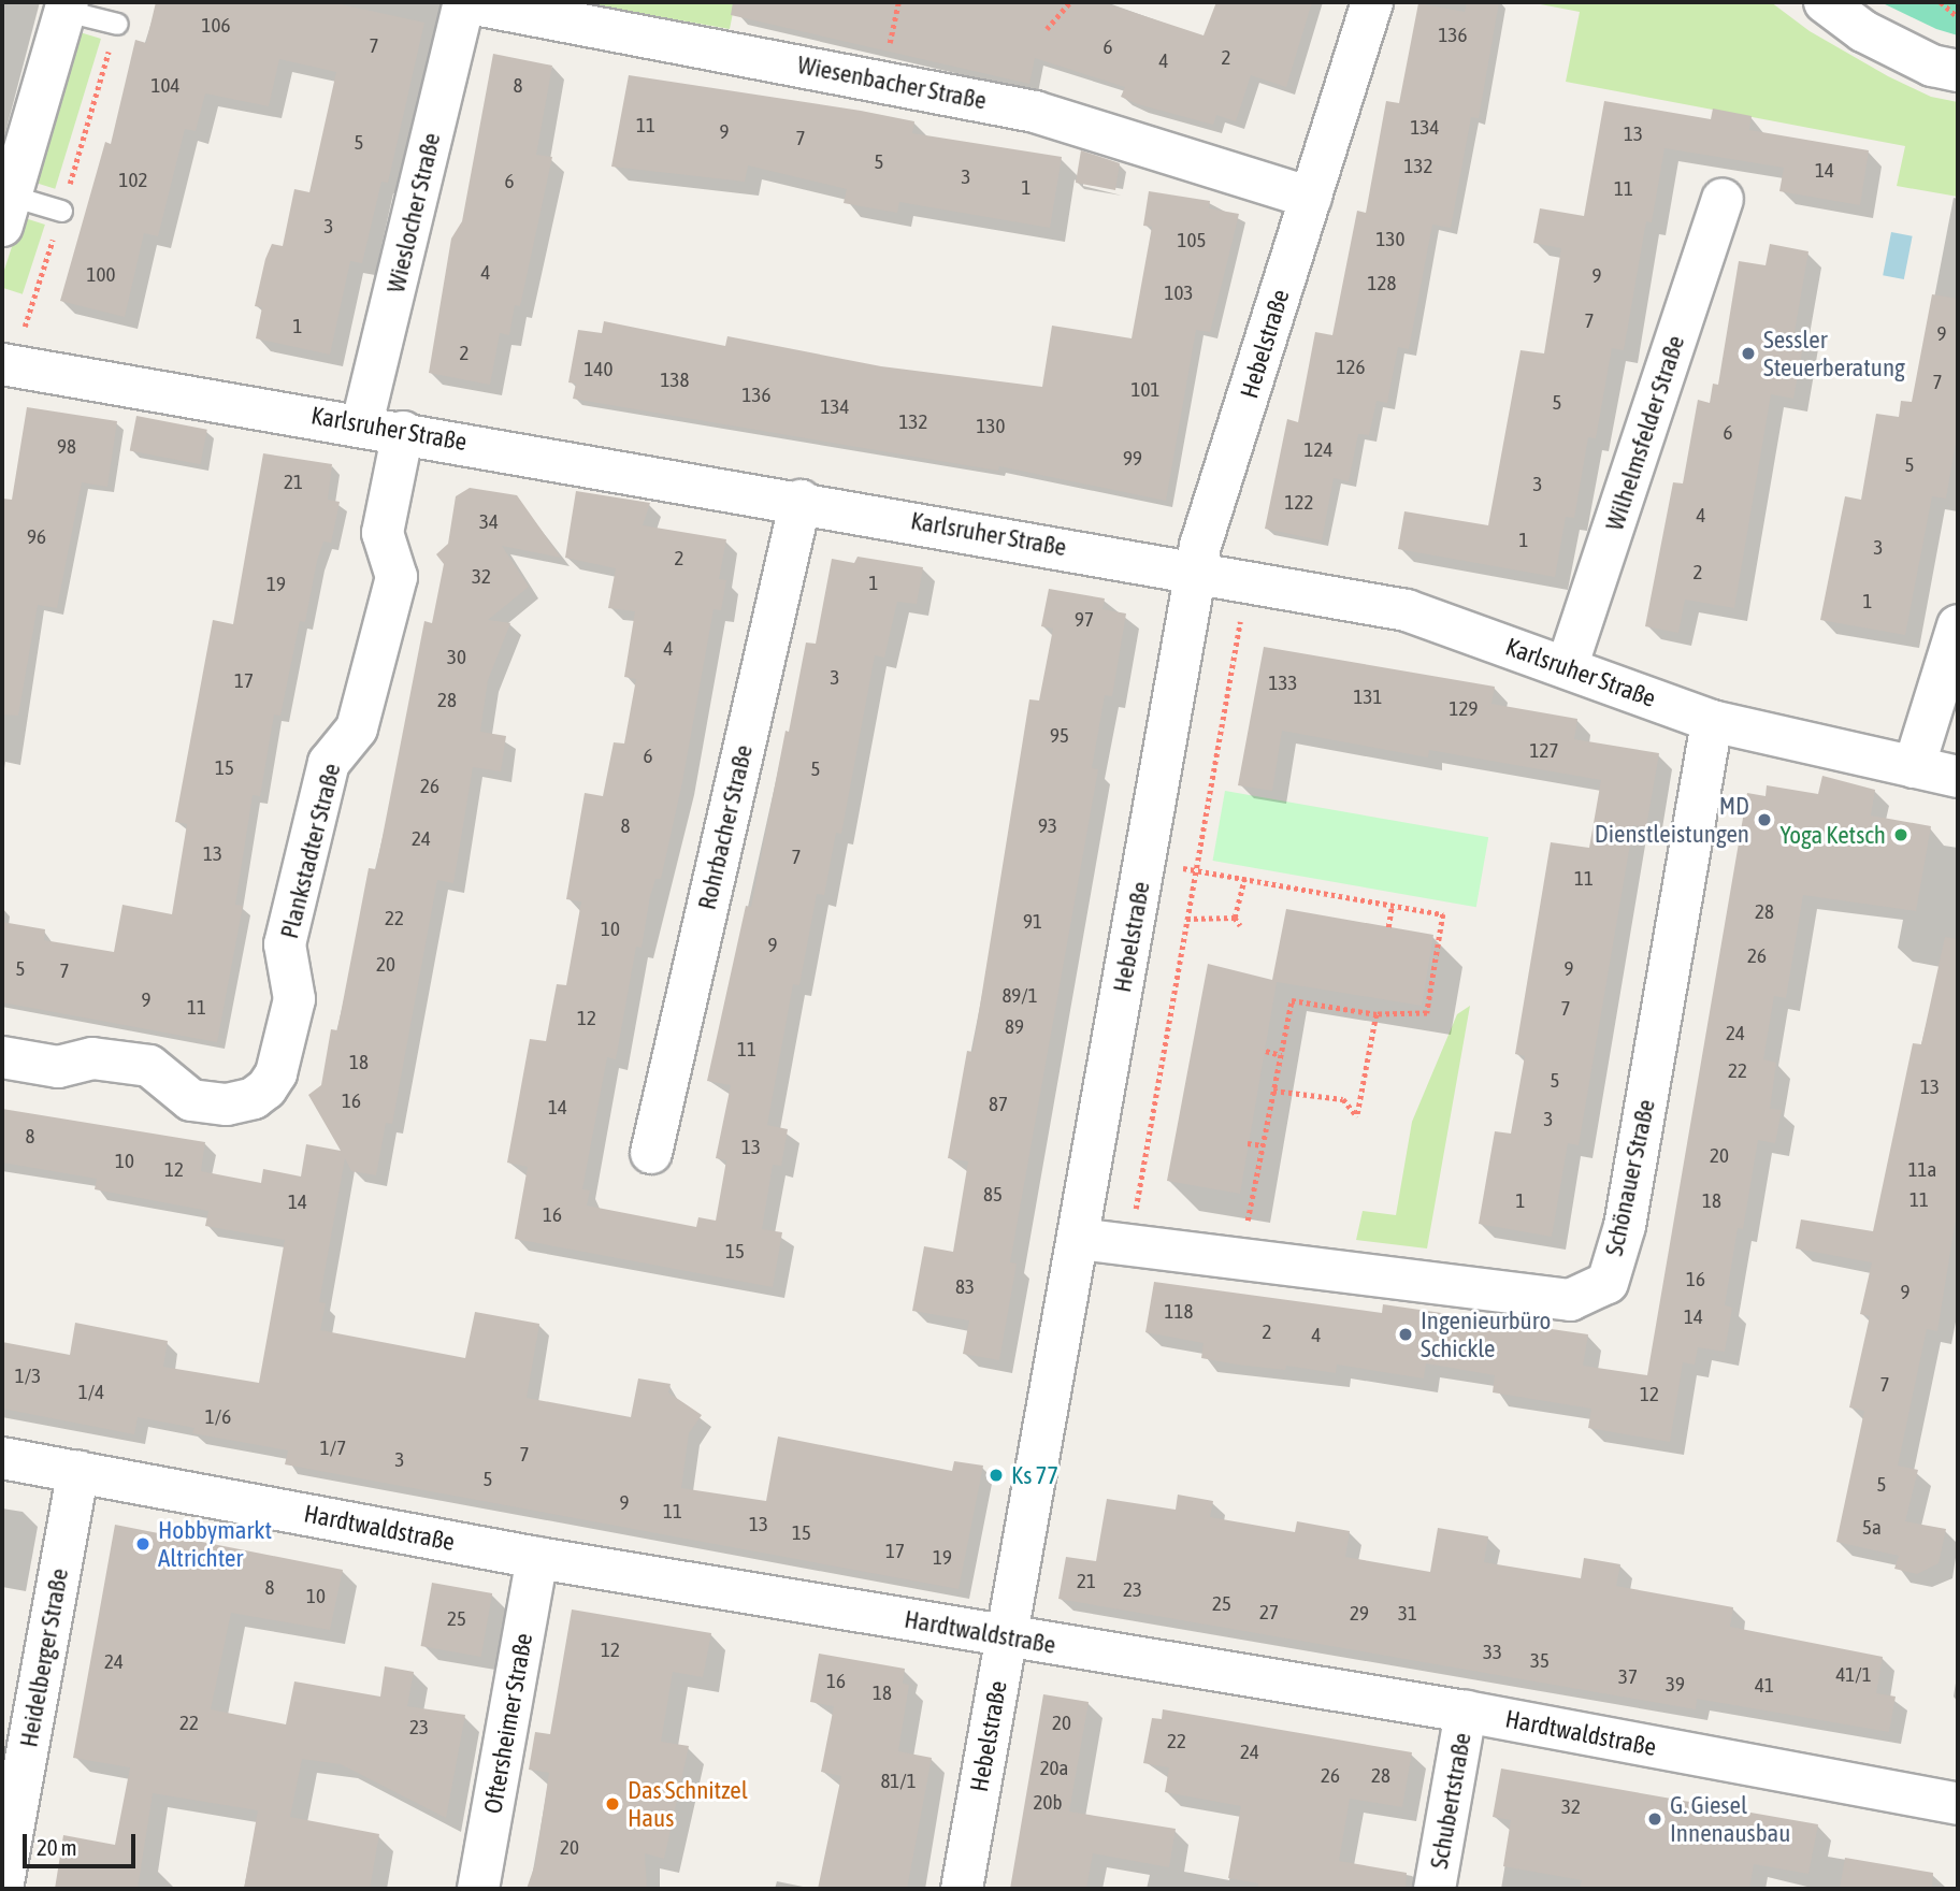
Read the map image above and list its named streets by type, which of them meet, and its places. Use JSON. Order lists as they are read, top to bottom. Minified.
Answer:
{"streets":{"street":["Wiesenbacher Straße","Wieslocher Straße","Hebelstraße","Karlsruher Straße","Wilhelmsfelder Straße","Rohrbacher Straße","Plankstadter Straße","Schönauer Straße","Hardtwaldstraße","Heidelberger Straße","Oftersheimer Straße","Schubertstraße"]},"crossings":[["Wiesenbacher Straße","Wieslocher Straße"],["Wiesenbacher Straße","Hebelstraße"],["Wieslocher Straße","Karlsruher Straße"],["Hebelstraße","Karlsruher Straße"],["Hebelstraße","Schönauer Straße"],["Hebelstraße","Hardtwaldstraße"],["Karlsruher Straße","Wilhelmsfelder Straße"],["Karlsruher Straße","Rohrbacher Straße"],["Karlsruher Straße","Plankstadter Straße"],["Karlsruher Straße","Schönauer Straße"],["Hardtwaldstraße","Heidelberger Straße"],["Hardtwaldstraße","Oftersheimer Straße"],["Hardtwaldstraße","Schubertstraße"]],"places":["Sessler Steuerberatung","MD Dienstleistungen","Yoga Ketsch","Ingenieurbüro Schickle","Ks 77","Hobbymarkt Altrichter","Das Schnitzel Haus","G. Giesel Innenausbau"],"house_numbers":["106","136","7","6","2","4","104","8","11","134","9","13","7","5","5","132","14","3","102","6","1","11","3","130","105","4","100","9","128","103","7","1","9","2","126","140","138","7","101","136","5","134","132","130","6","98","124","99","5","21","3","122","4","34","96","1","3","2","2","32","1","19","1","97","4","30","3","17","133","131","28","129","95","127","6","15","5","26","8","93","24","13","7","11","28","22","91","10","9","26","20","5","9","7","89/1","9","11","7","12","89","24","11","18","22","5","13","16","87","14","3","8","13","20","10","12","11a","85","11","1","18","14","16","15","16","83","9","118","14","2","4","1/3","7","1/4","12","1/6","1/7","7","3","5","5","9","11","13","5a","15","17","19","21","8","23","10","25","27","29","31","25","12","33","35","24","41/1","37","16","39","41","18","22","20","23","22","24","20a","26","28","81/1","20b","32","20"],"scale_bar":"20 m"}
